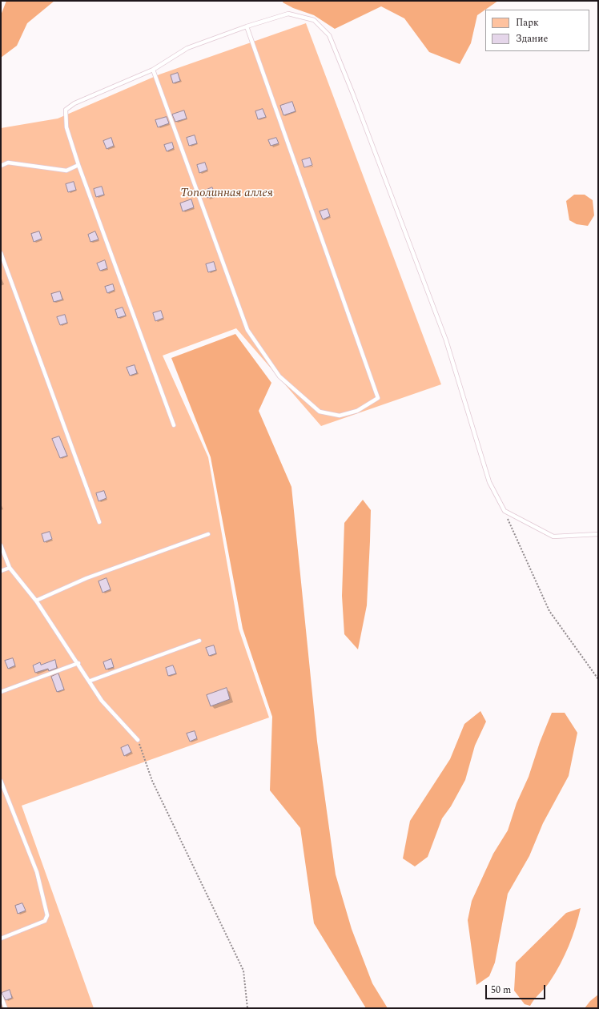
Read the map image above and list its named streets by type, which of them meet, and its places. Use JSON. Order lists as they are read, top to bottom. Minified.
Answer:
{"parks":["Тополинная аллея"],"legend":["Парк","Здание"],"scale_bar":"50 m"}
